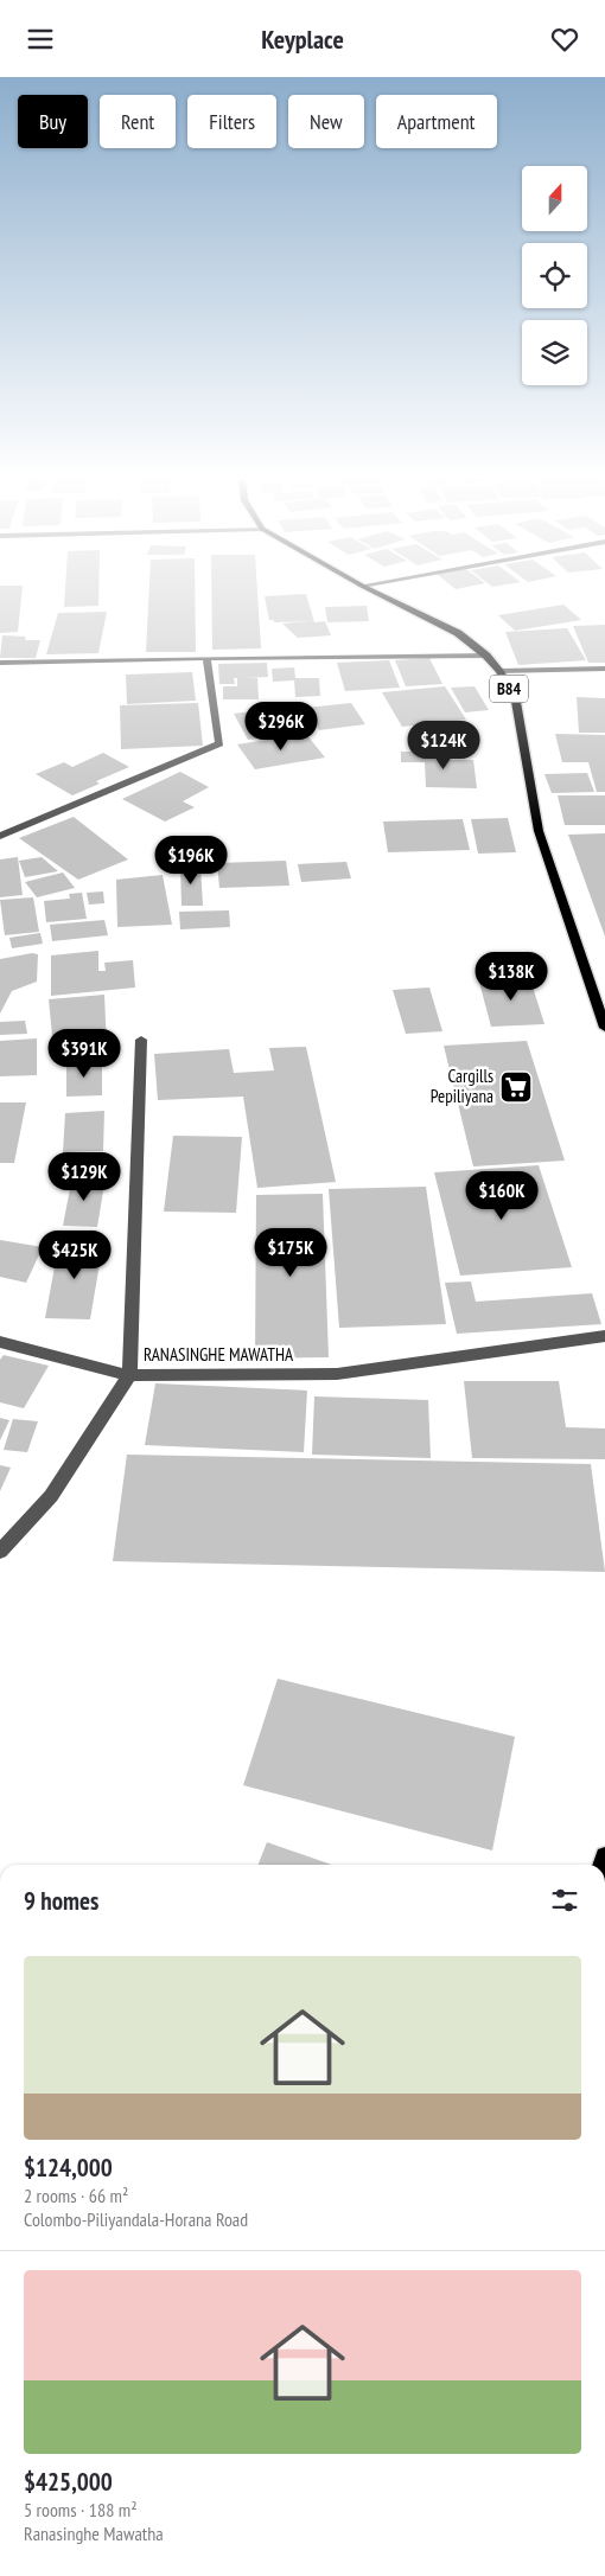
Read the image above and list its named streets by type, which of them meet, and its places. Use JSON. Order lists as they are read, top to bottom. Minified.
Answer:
{"streets":{"main road":["B84"],"street":["RANASINGHE MAWATHA"]},"places":{"supermarket":["Cargills Pepiliyana"]},"north":"top","page":{"header":"Keyplace","chip":["Buy","Rent","Filters","New","Apartment"],"price":["$296K","$124K","$196K","$138K","$391K","$129K","$160K","$175K","$425K"],"heading":"9 homes","list":[{"name":"$124,000","note":"2 rooms · 66 m² · Colombo-Piliyandala-Horana Road"},{"name":"$425,000","note":"5 rooms · 188 m² · Ranasinghe Mawatha"}]}}
